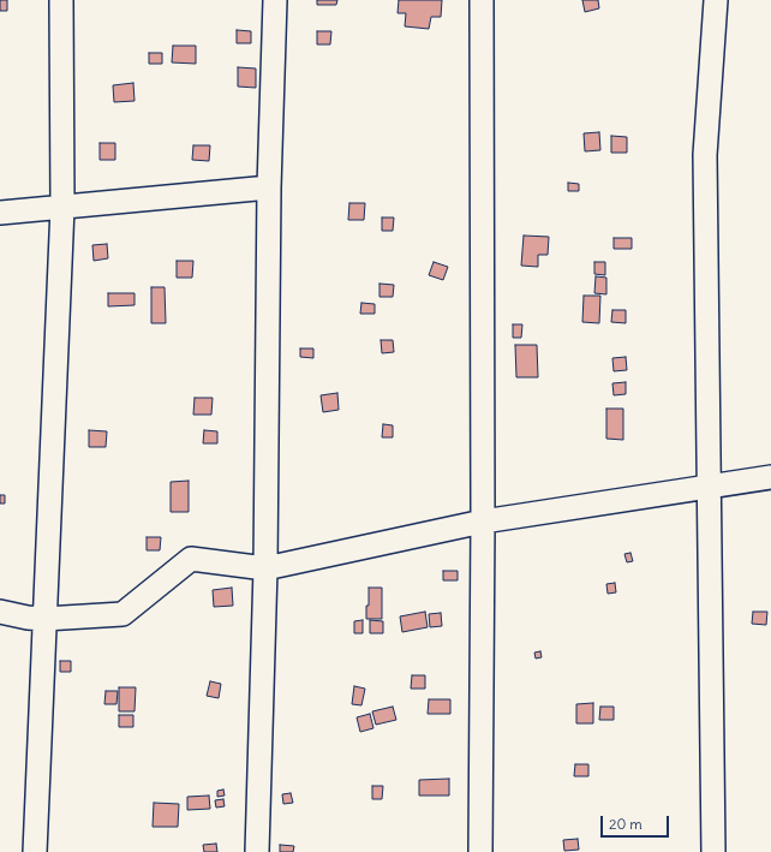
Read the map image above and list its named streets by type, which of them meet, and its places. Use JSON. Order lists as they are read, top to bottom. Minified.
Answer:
{"scale_bar":"20 m"}
